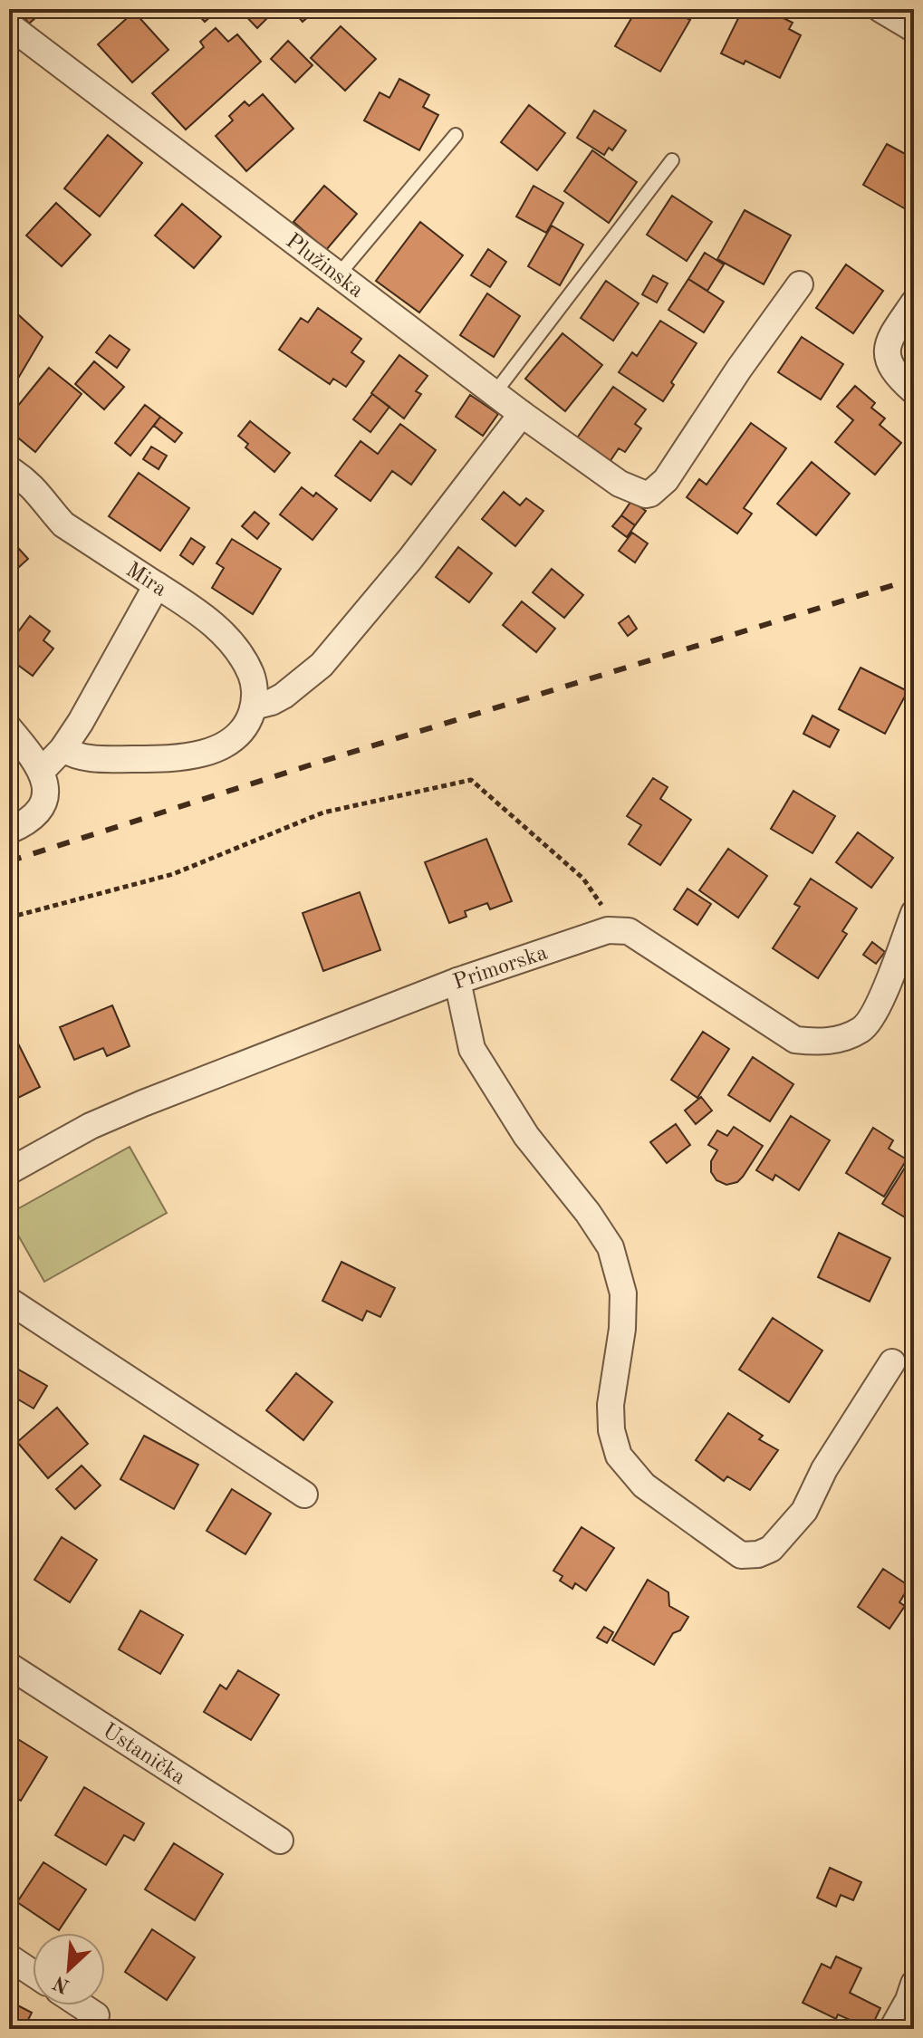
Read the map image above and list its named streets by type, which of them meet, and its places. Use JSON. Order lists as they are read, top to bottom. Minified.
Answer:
{"streets":{"street":["Plužinska","Mira","Primorska","Ustanička"]},"north":"bottom left"}
